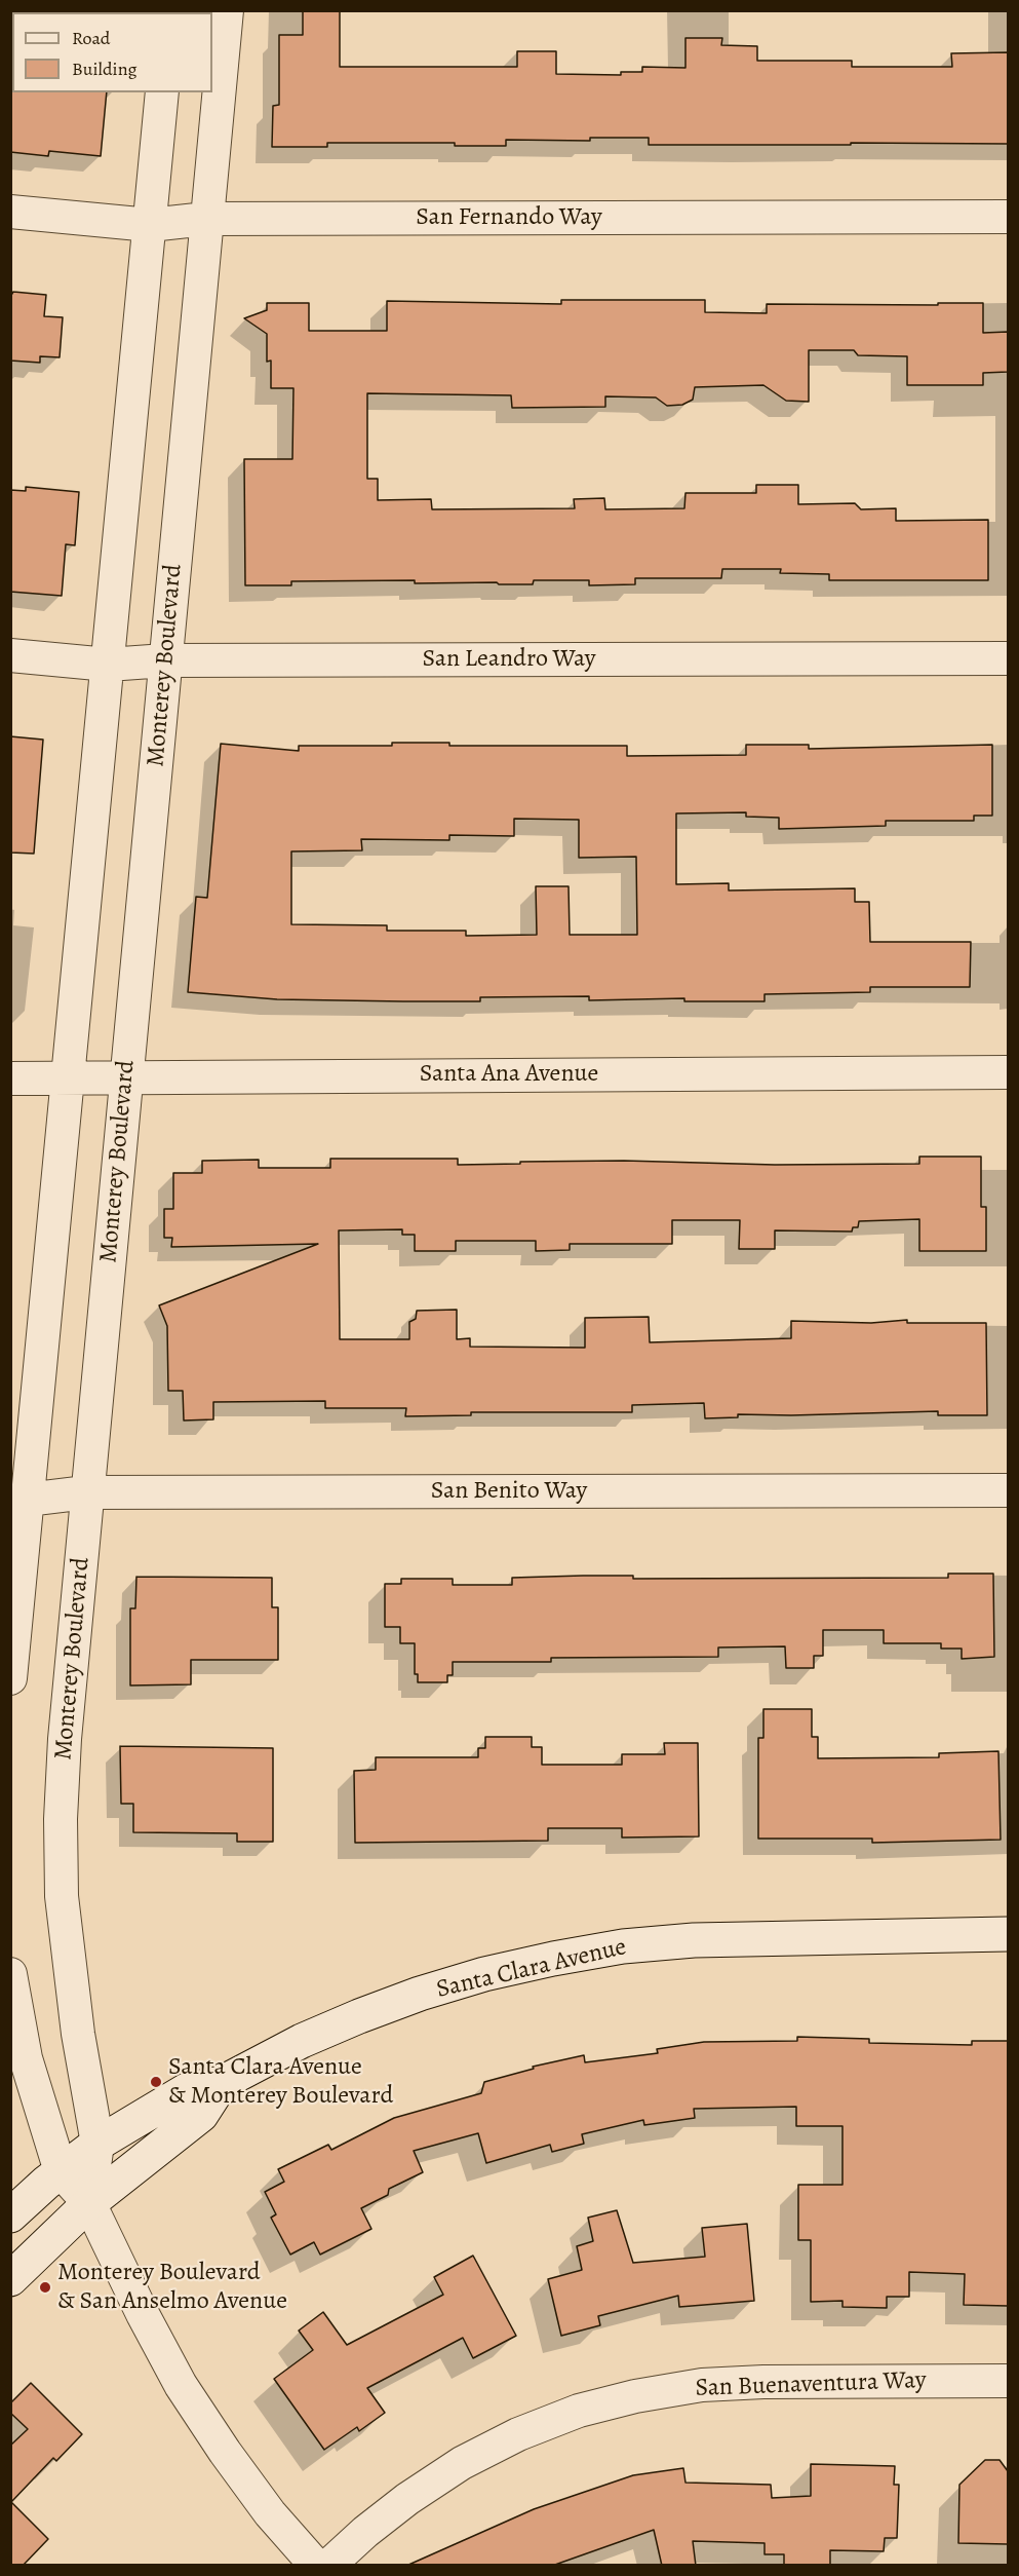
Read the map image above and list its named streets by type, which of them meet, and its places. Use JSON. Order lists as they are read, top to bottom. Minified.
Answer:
{"streets":{"main road":["Santa Clara Avenue"],"street":["San Fernando Way","San Leandro Way","Monterey Boulevard","Santa Ana Avenue","San Benito Way","San Buenaventura Way"]},"crossings":[["San Fernando Way","Monterey Boulevard"],["San Leandro Way","Monterey Boulevard"],["Monterey Boulevard","Santa Ana Avenue"],["Monterey Boulevard","San Benito Way"],["Monterey Boulevard","Santa Clara Avenue"]],"places":["Santa Clara Avenue & Monterey Boulevard","Monterey Boulevard & San Anselmo Avenue"],"legend":["Road","Building"]}
